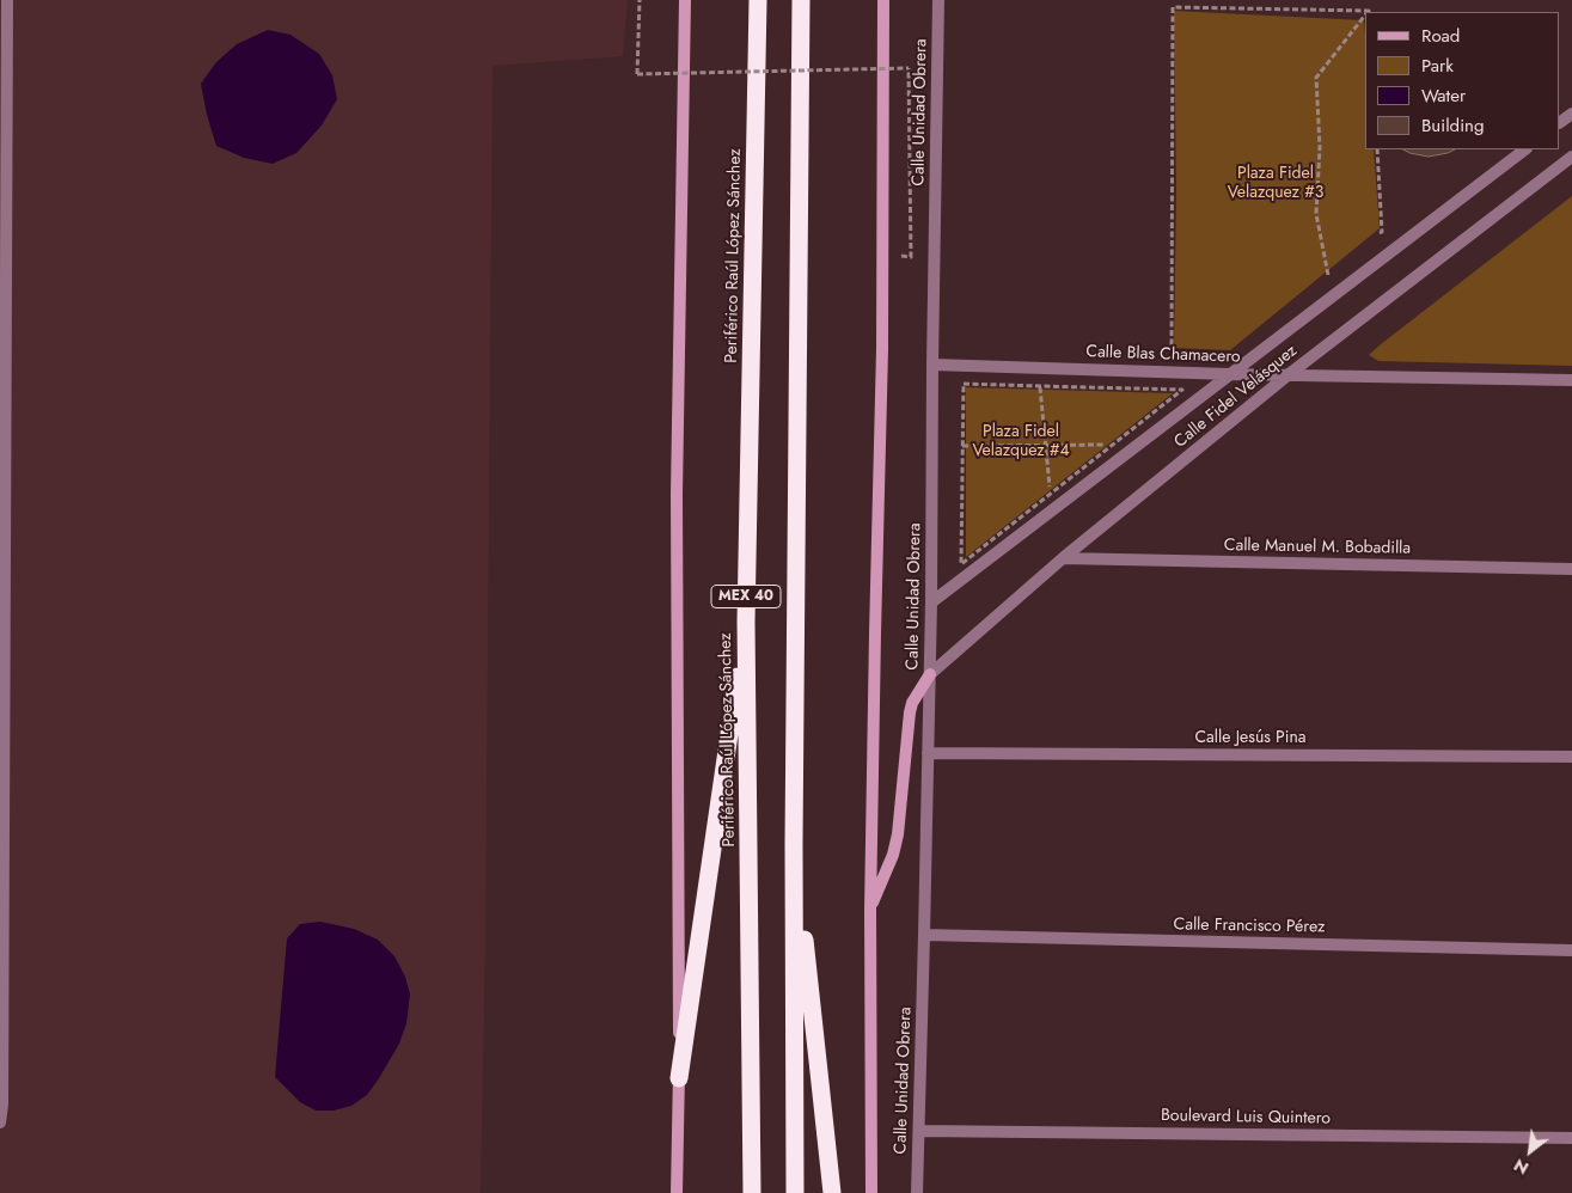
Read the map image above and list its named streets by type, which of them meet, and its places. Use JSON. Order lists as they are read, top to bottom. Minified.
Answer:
{"streets":{"highway":["Periférico Raúl López Sánchez","MEX 40"],"street":["Calle Unidad Obrera","Calle Blas Chamacero","Calle Fidel Velásquez","Calle Manuel M. Bobadilla","Calle Jesús Pina","Calle Francisco Pérez","Boulevard Luis Quintero"]},"crossings":[["Calle Unidad Obrera","Calle Blas Chamacero"],["Calle Unidad Obrera","Calle Fidel Velásquez"],["Calle Unidad Obrera","Calle Jesús Pina"],["Calle Unidad Obrera","Calle Francisco Pérez"],["Calle Unidad Obrera","Boulevard Luis Quintero"],["Calle Blas Chamacero","Calle Fidel Velásquez"],["Calle Fidel Velásquez","Calle Manuel M. Bobadilla"]],"parks":["Plaza Fidel Velazquez #3","Plaza Fidel Velazquez #4"],"legend":["Road","Park","Water","Building"],"north":"bottom left"}
